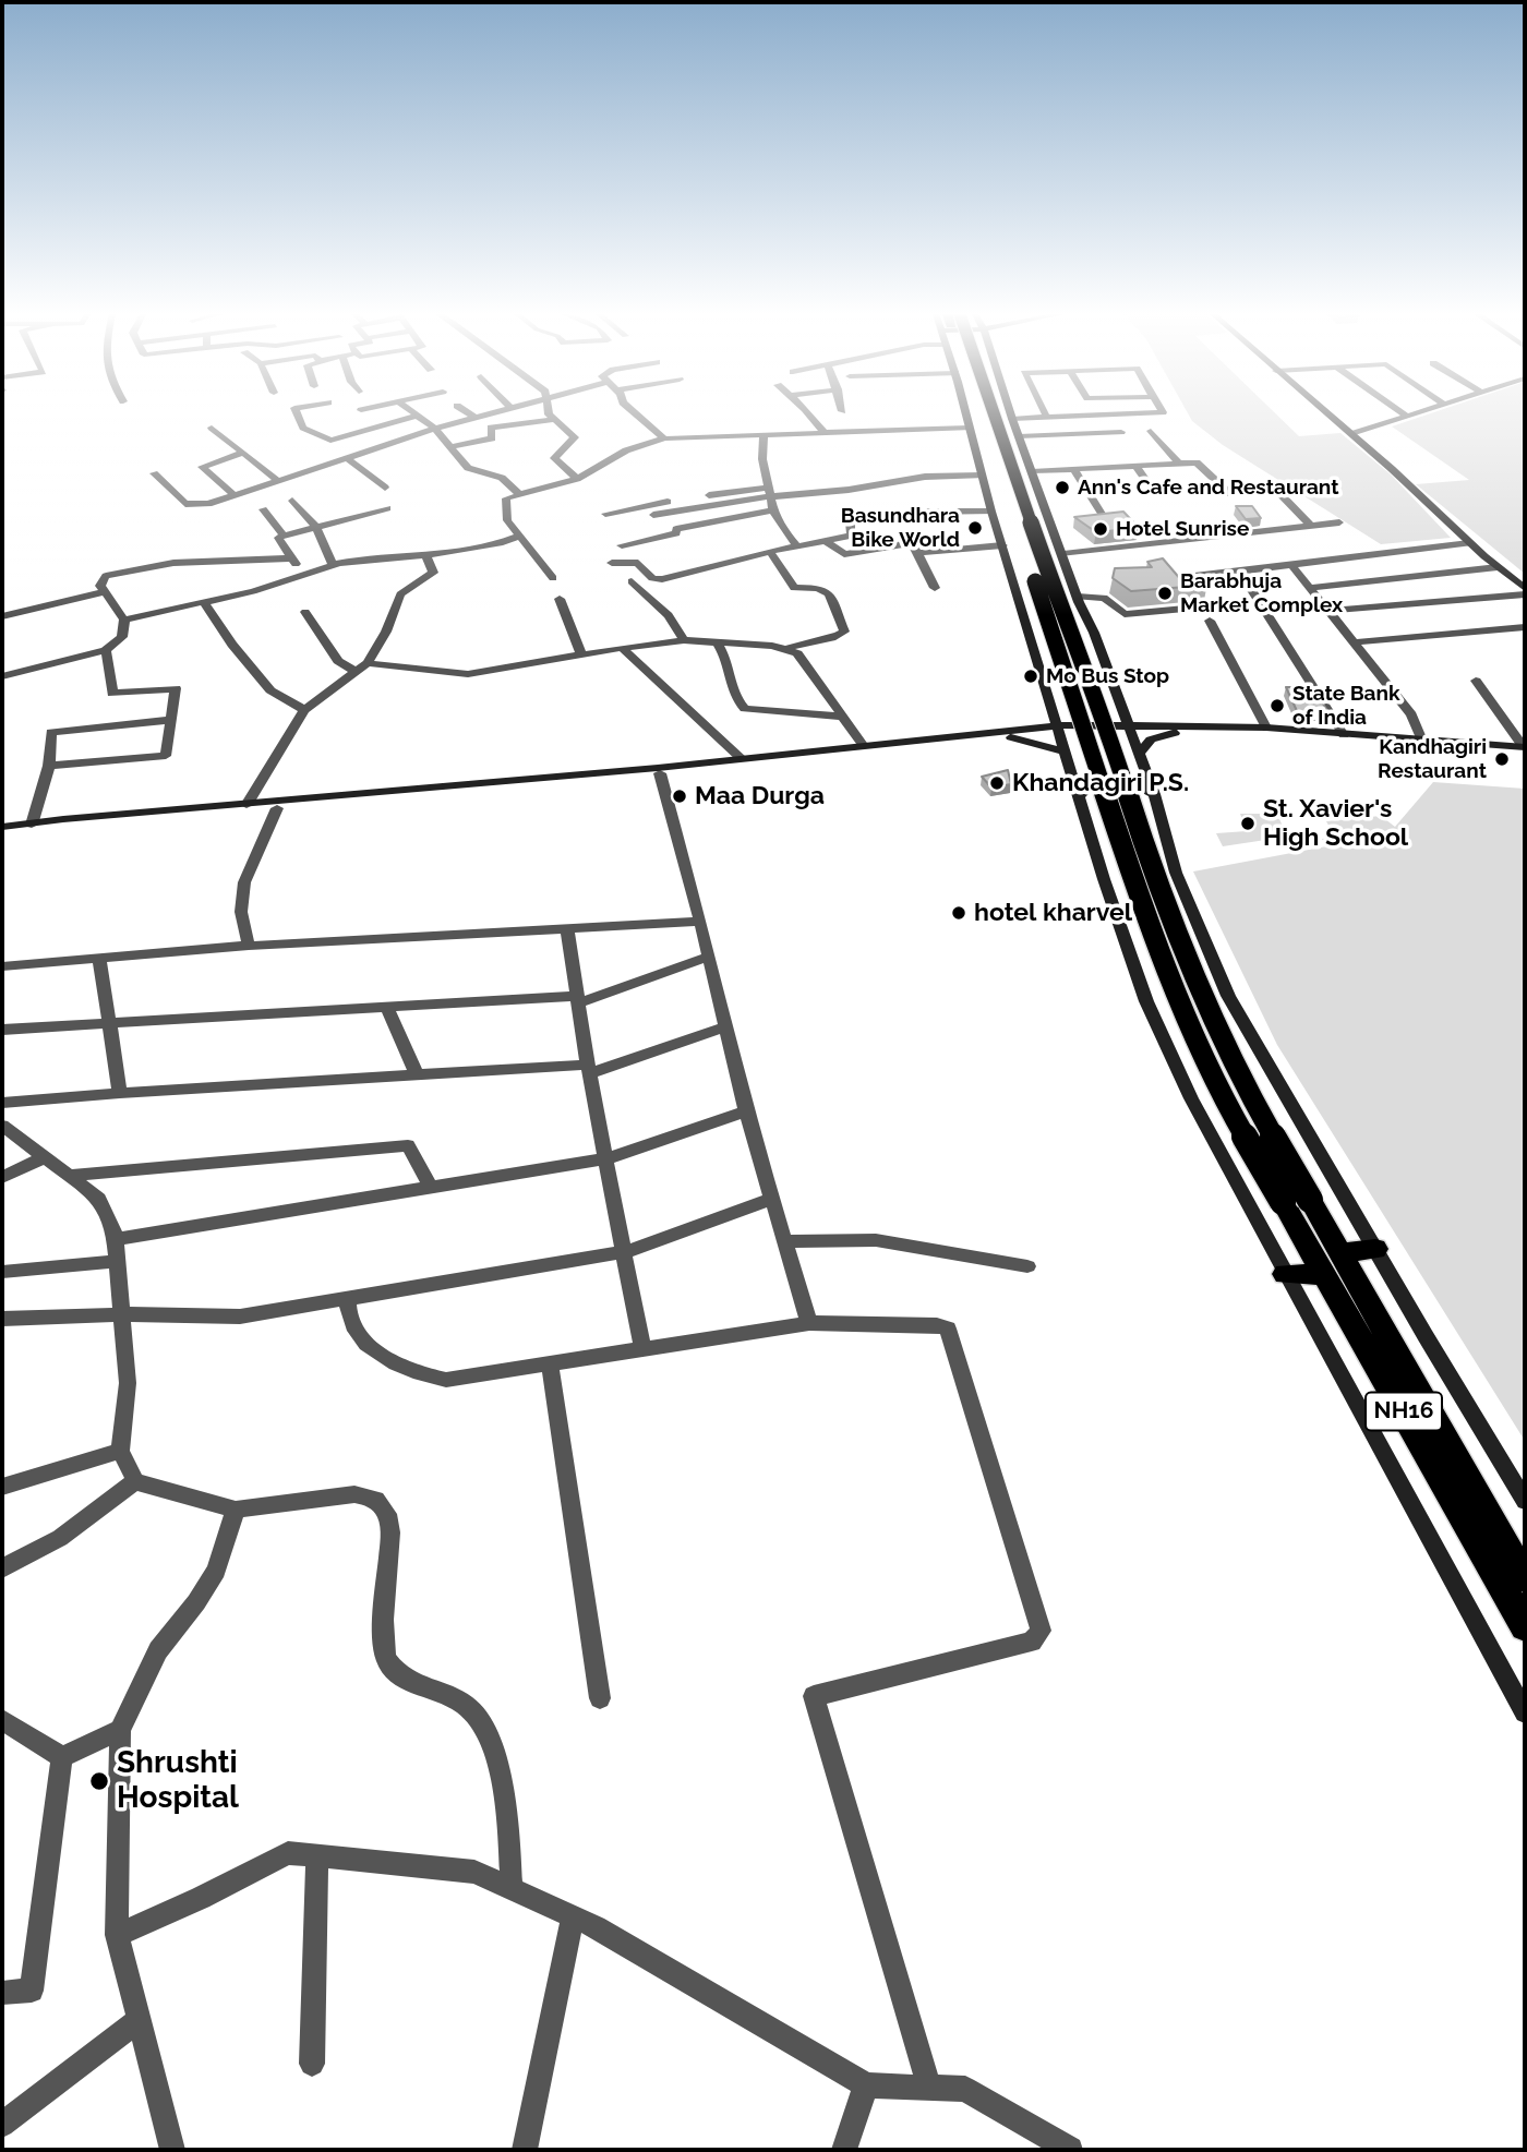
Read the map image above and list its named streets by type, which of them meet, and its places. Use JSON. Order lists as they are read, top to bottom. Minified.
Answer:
{"streets":{"highway":["NH16"]},"places":["Ann's Cafe and Restaurant","Basundhara Bike World","Hotel Sunrise","Barabhuja Market Complex","Mo Bus Stop","State Bank of India","Kandhagiri Restaurant","Khandagiri P.S.","Maa Durga","St. Xavier's High School","hotel kharvel","Shrushti Hospital"]}
